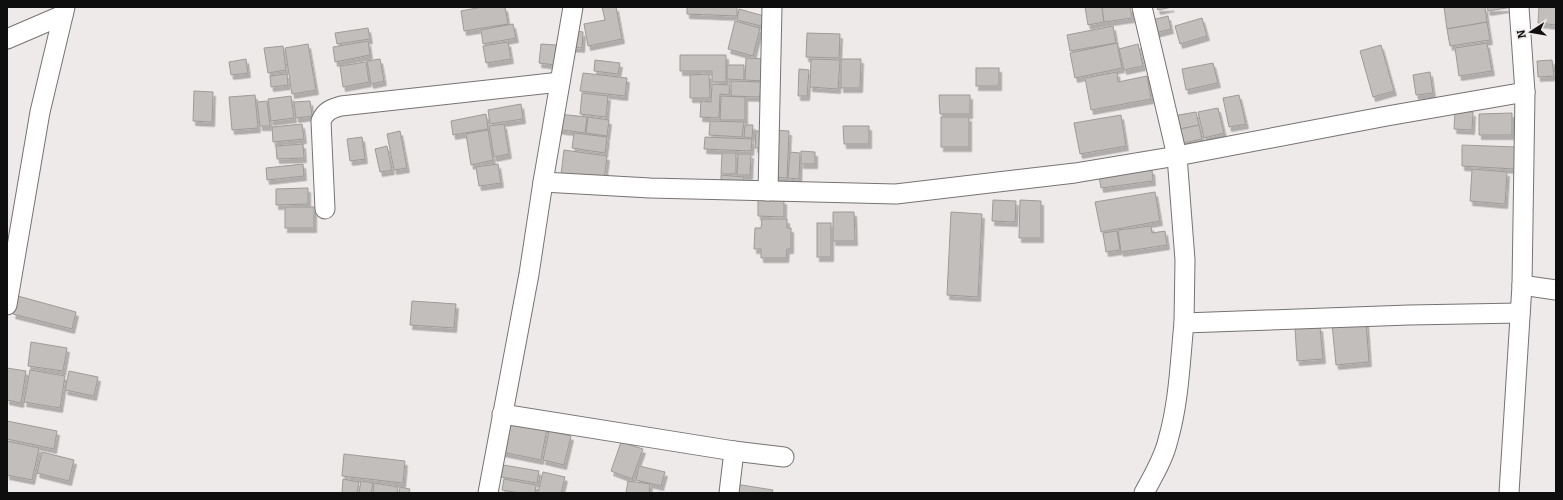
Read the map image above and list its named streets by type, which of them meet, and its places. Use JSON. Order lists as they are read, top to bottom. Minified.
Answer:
{"north":"left"}
